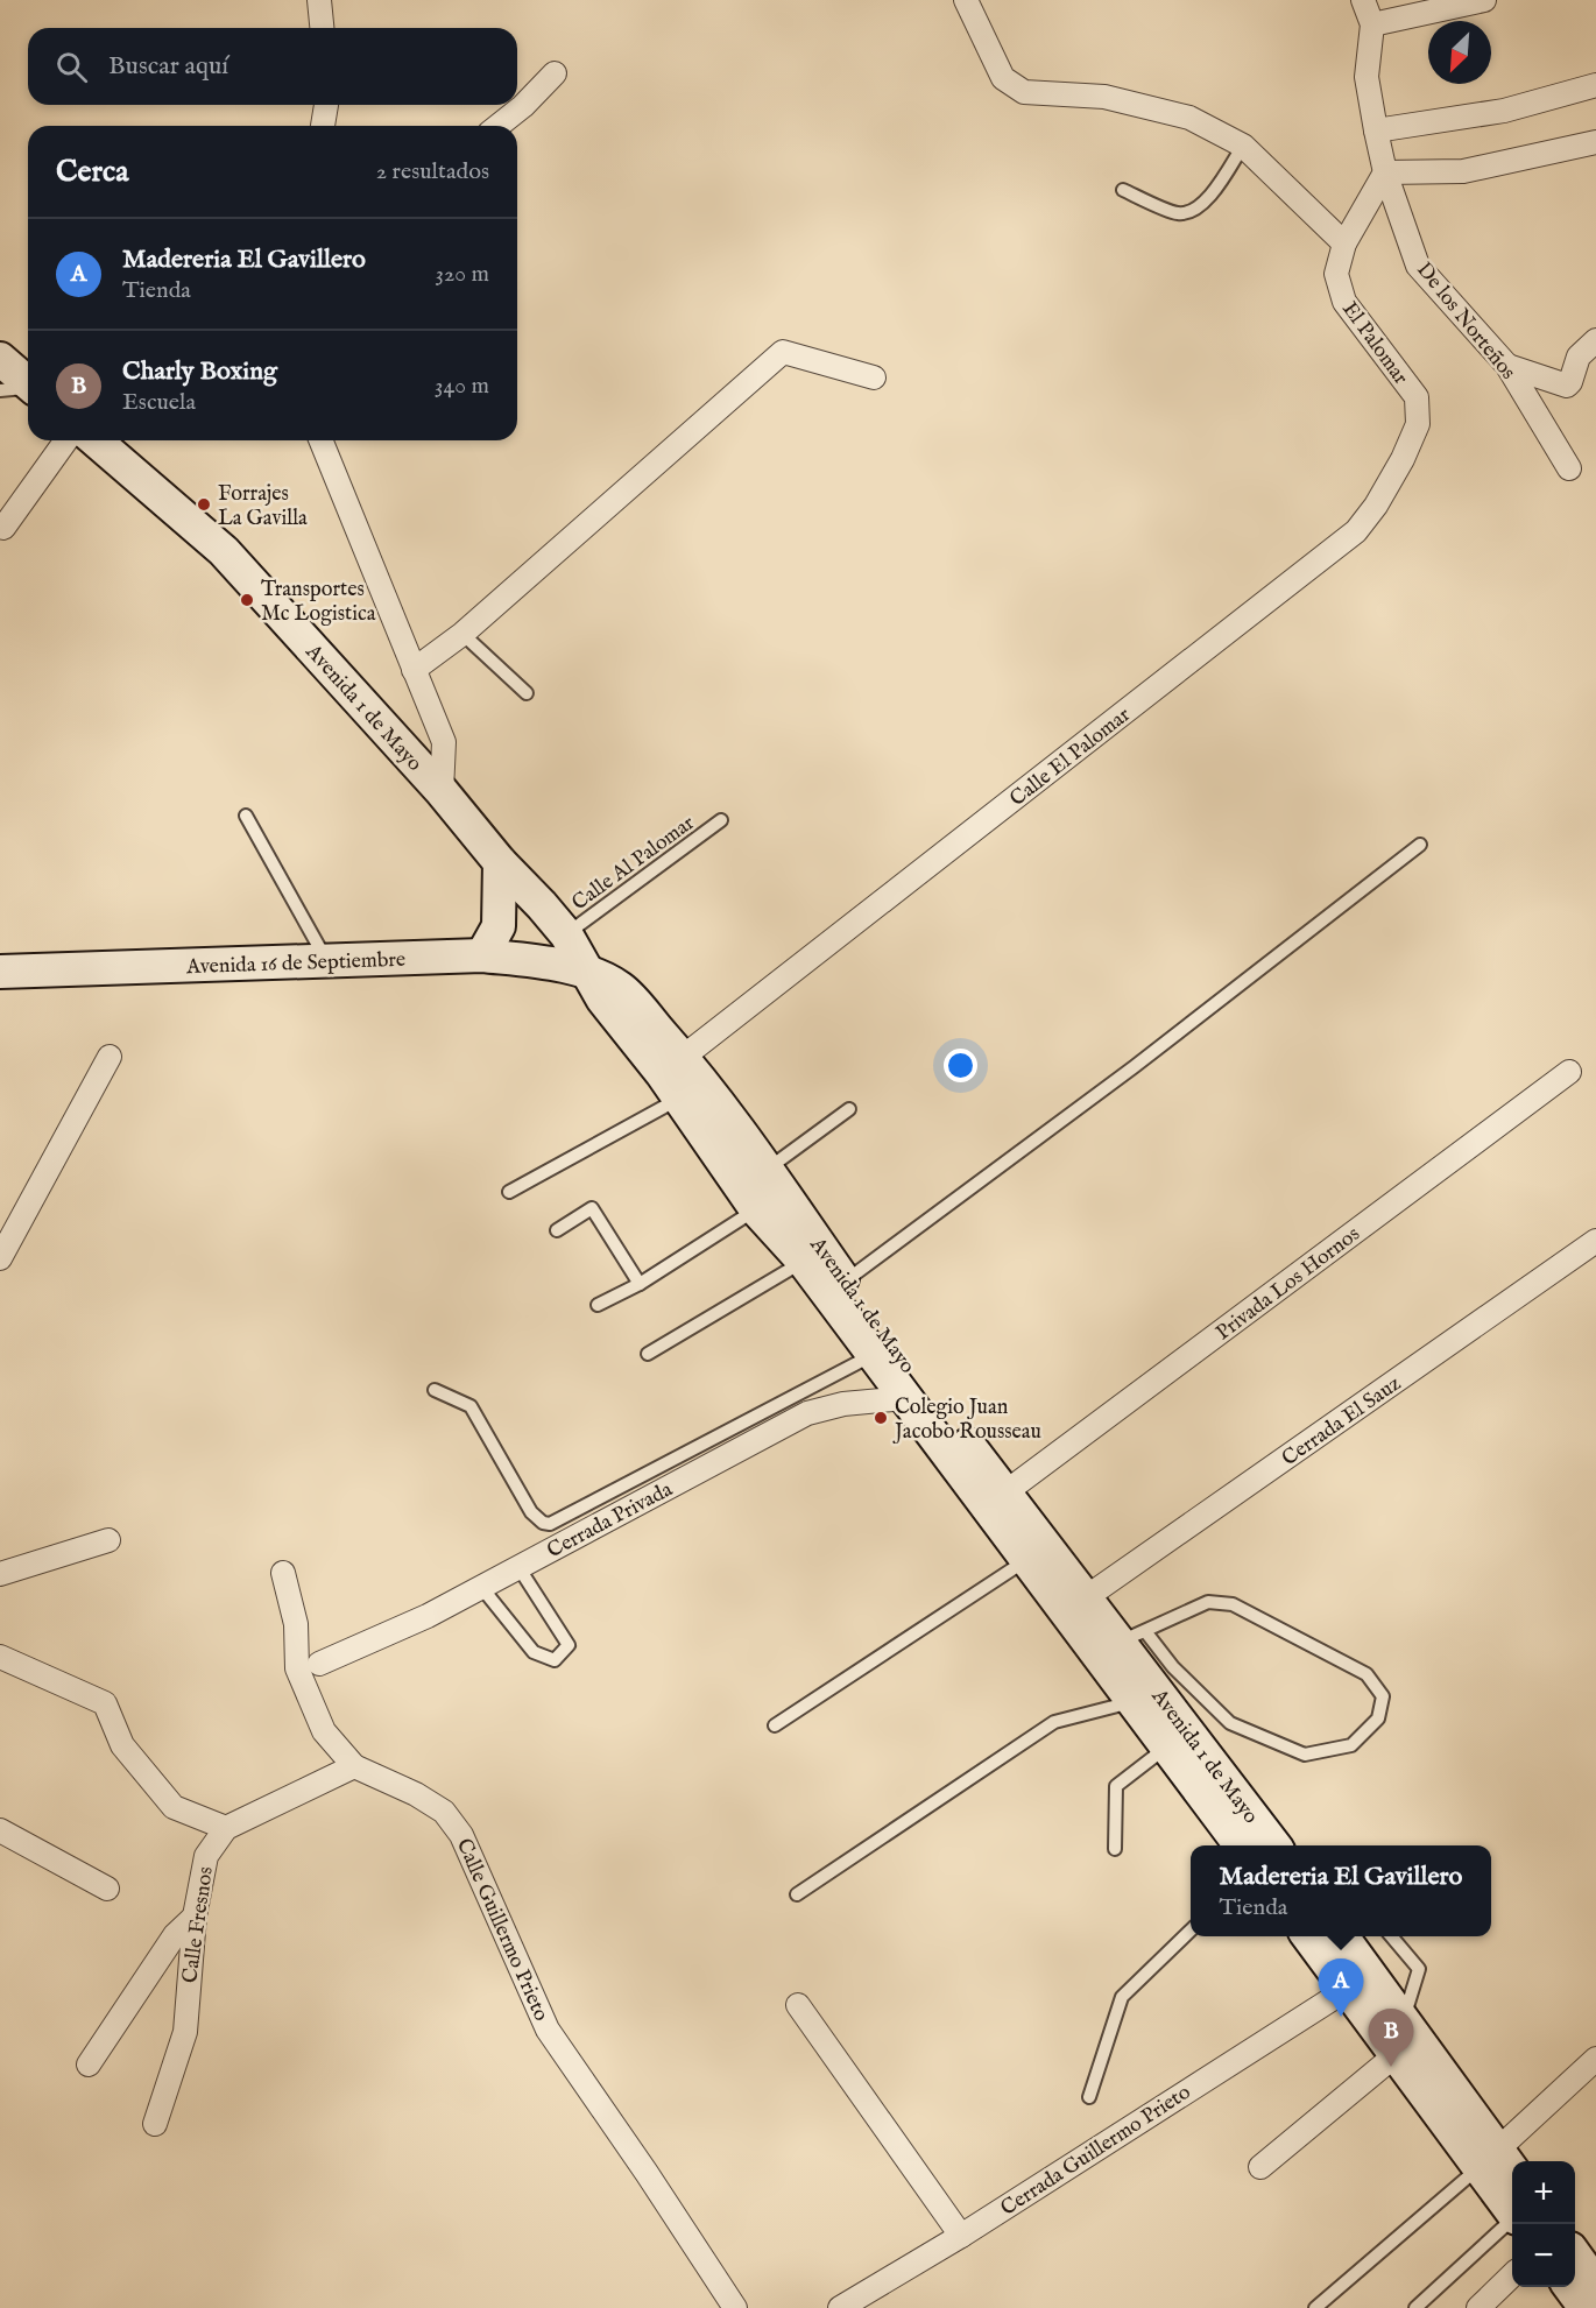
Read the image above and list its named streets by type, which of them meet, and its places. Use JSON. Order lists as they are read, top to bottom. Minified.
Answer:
{"streets":{"main road":["Avenida 1 de Mayo","Avenida 16 de Septiembre"],"street":["De los Norteños","El Palomar","Calle El Palomar","Privada Los Hornos","Cerrada El Sauz","Cerrada Privada","Calle Fresnos","Calle Guillermo Prieto","Cerrada Guillermo Prieto"],"lane":["Calle Al Palomar"]},"crossings":[["De los Norteños","El Palomar"],["El Palomar","Calle El Palomar"],["Avenida 1 de Mayo","Calle El Palomar"],["Avenida 1 de Mayo","Calle Al Palomar"],["Avenida 1 de Mayo","Avenida 16 de Septiembre"],["Avenida 1 de Mayo","Privada Los Hornos"],["Avenida 1 de Mayo","Cerrada El Sauz"],["Avenida 1 de Mayo","Cerrada Privada"],["Calle Fresnos","Calle Guillermo Prieto"]],"places":["Forrajes La Gavilla","Transportes Mc Logistica","Colegio Juan Jacobo Rousseau"],"north":"bottom left","page":{"search":"Buscar aquí","heading":["Cerca","2 resultados"],"list":[{"mark":"A","name":"Madereria El Gavillero","note":"Tienda","value":"320 m"},{"mark":"B","name":"Charly Boxing","note":"Escuela","value":"340 m"}],"popup":["Madereria El Gavillero","Tienda"],"pins":["A","B"],"map_buttons":["+","−"]}}
